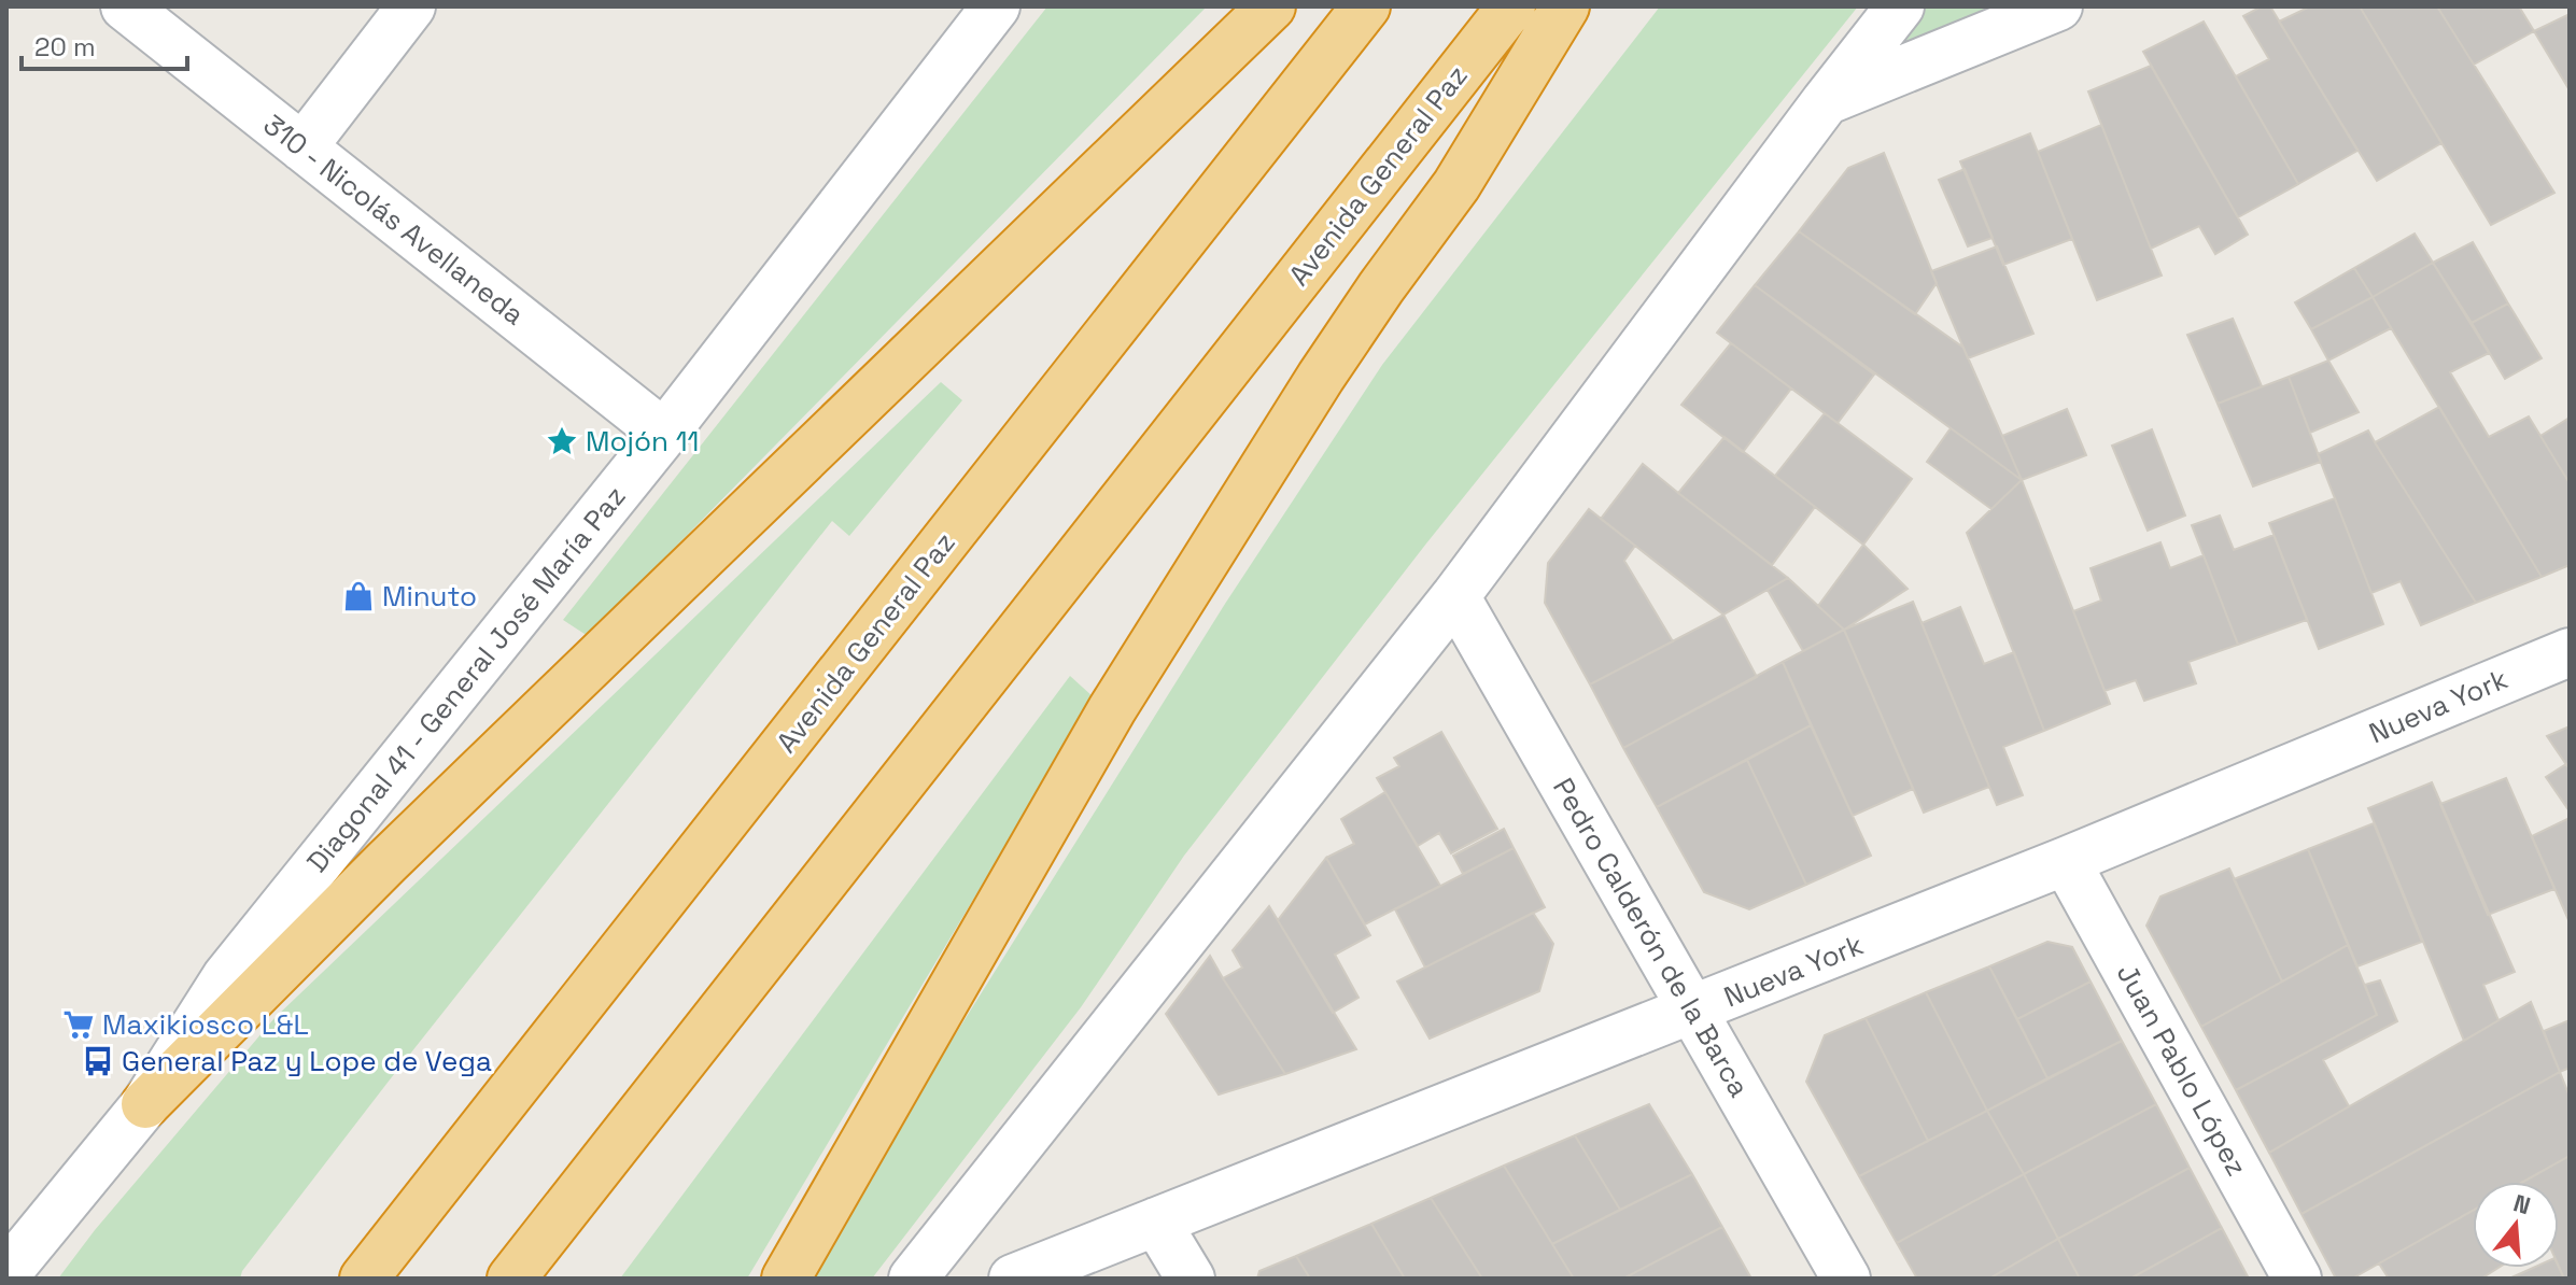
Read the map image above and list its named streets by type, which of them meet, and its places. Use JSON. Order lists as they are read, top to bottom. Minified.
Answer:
{"streets":{"highway":["Avenida General Paz"],"street":["310 - Nicolás Avellaneda","Diagonal 41 - General José María Paz","Nueva York","Pedro Calderón de la Barca","Juan Pablo López"]},"crossings":[["310 - Nicolás Avellaneda","Diagonal 41 - General José María Paz"],["Nueva York","Pedro Calderón de la Barca"],["Nueva York","Juan Pablo López"]],"places":{"place":["Mojón 11"],"shop":["Minuto"],"supermarket":["Maxikiosco L&L"],"bus stop":["General Paz y Lope de Vega"]},"scale_bar":"20 m","north":"top"}
